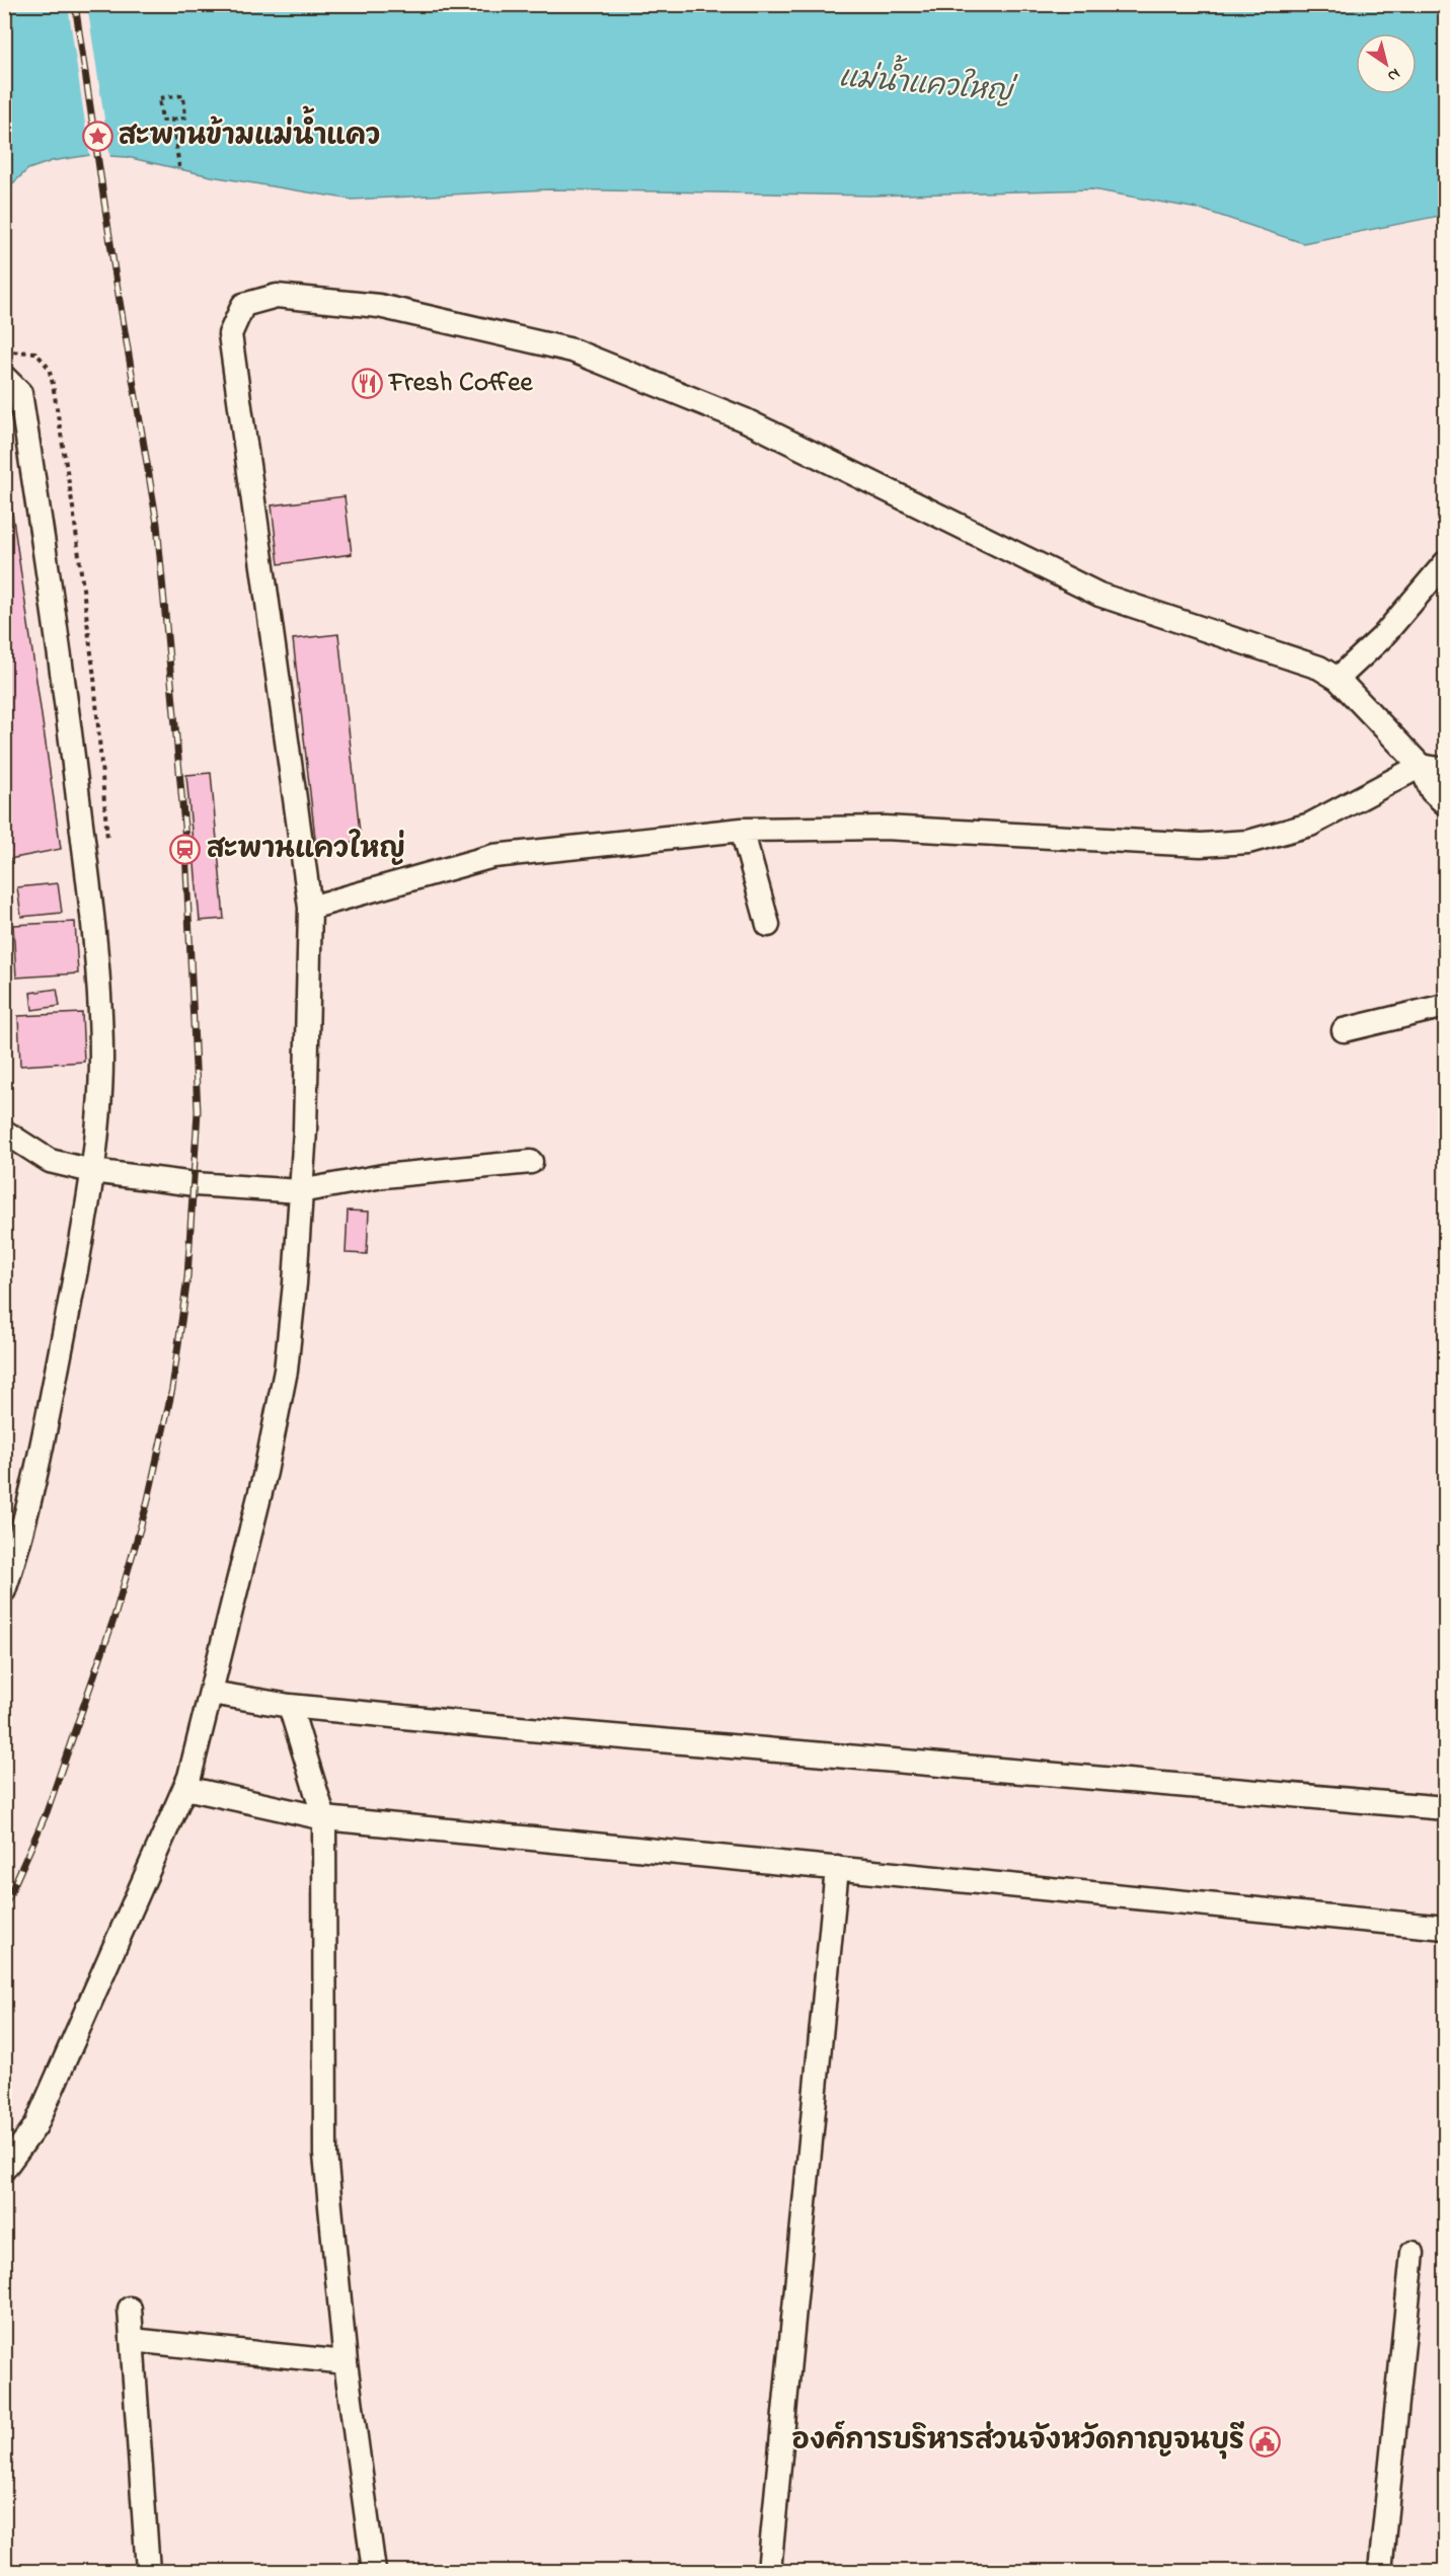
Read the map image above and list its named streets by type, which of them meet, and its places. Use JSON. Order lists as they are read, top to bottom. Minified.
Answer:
{"water":["แม่น้ำแควใหญ่"],"places":{"place":["สะพานข้ามแม่น้ำแคว"],"restaurant":["Fresh Coffee"],"station":["สะพานแควใหญ่"],"public building":["องค์การบริหารส่วนจังหวัดกาญจนบุรี"]},"north":"bottom right"}
